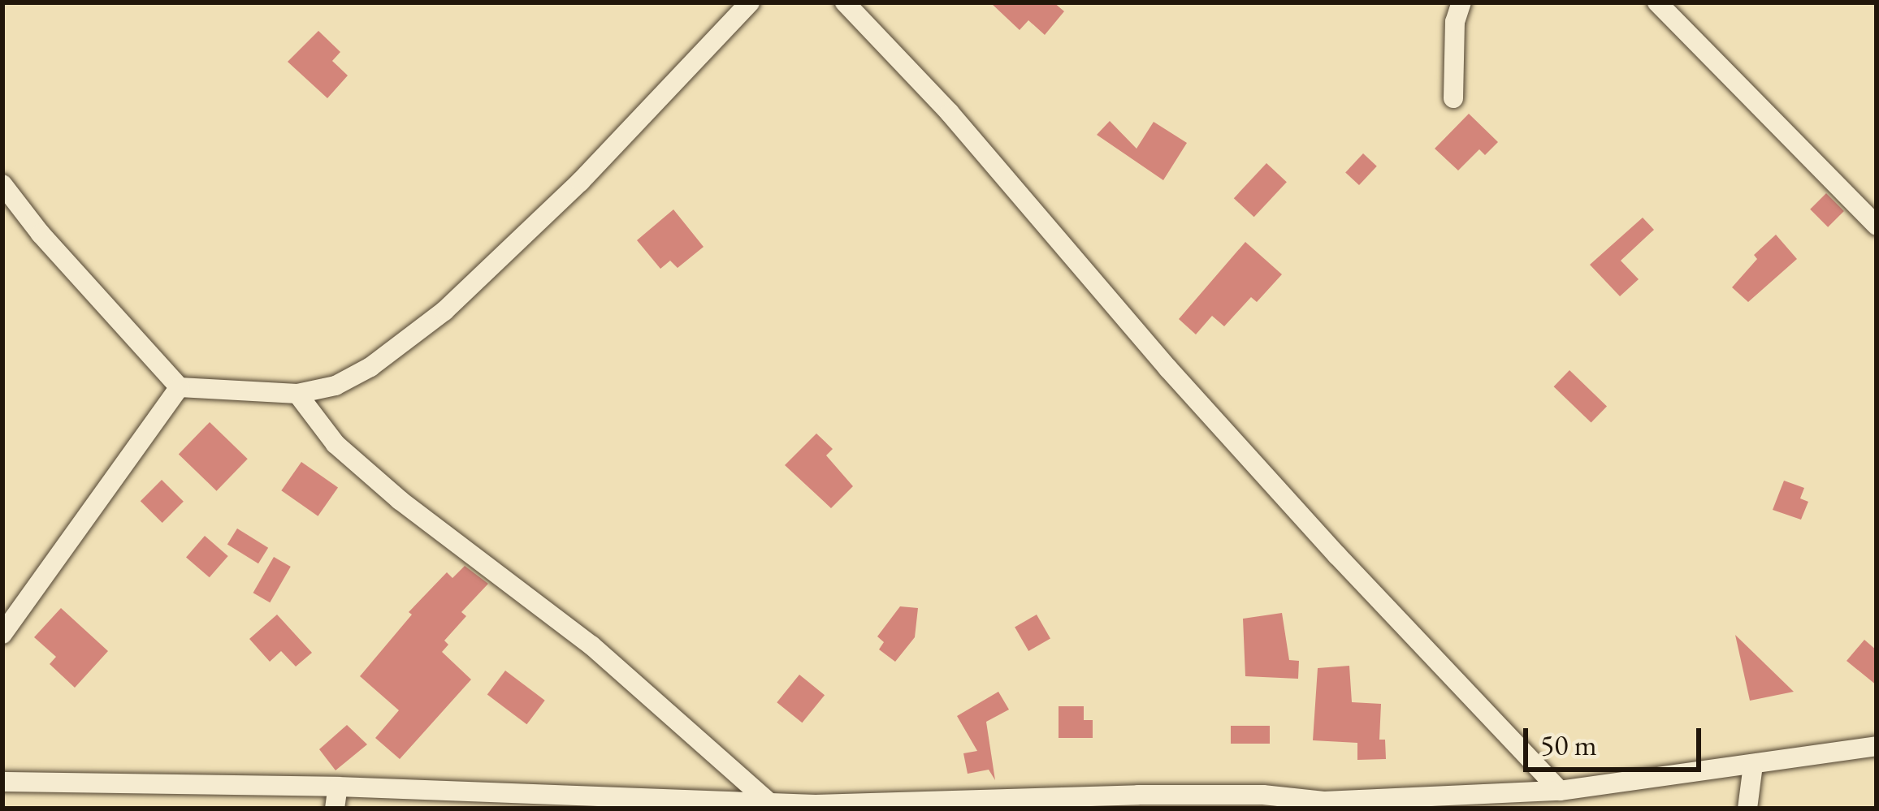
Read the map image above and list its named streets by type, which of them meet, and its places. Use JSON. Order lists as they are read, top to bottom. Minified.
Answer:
{"scale_bar":"50 m"}
